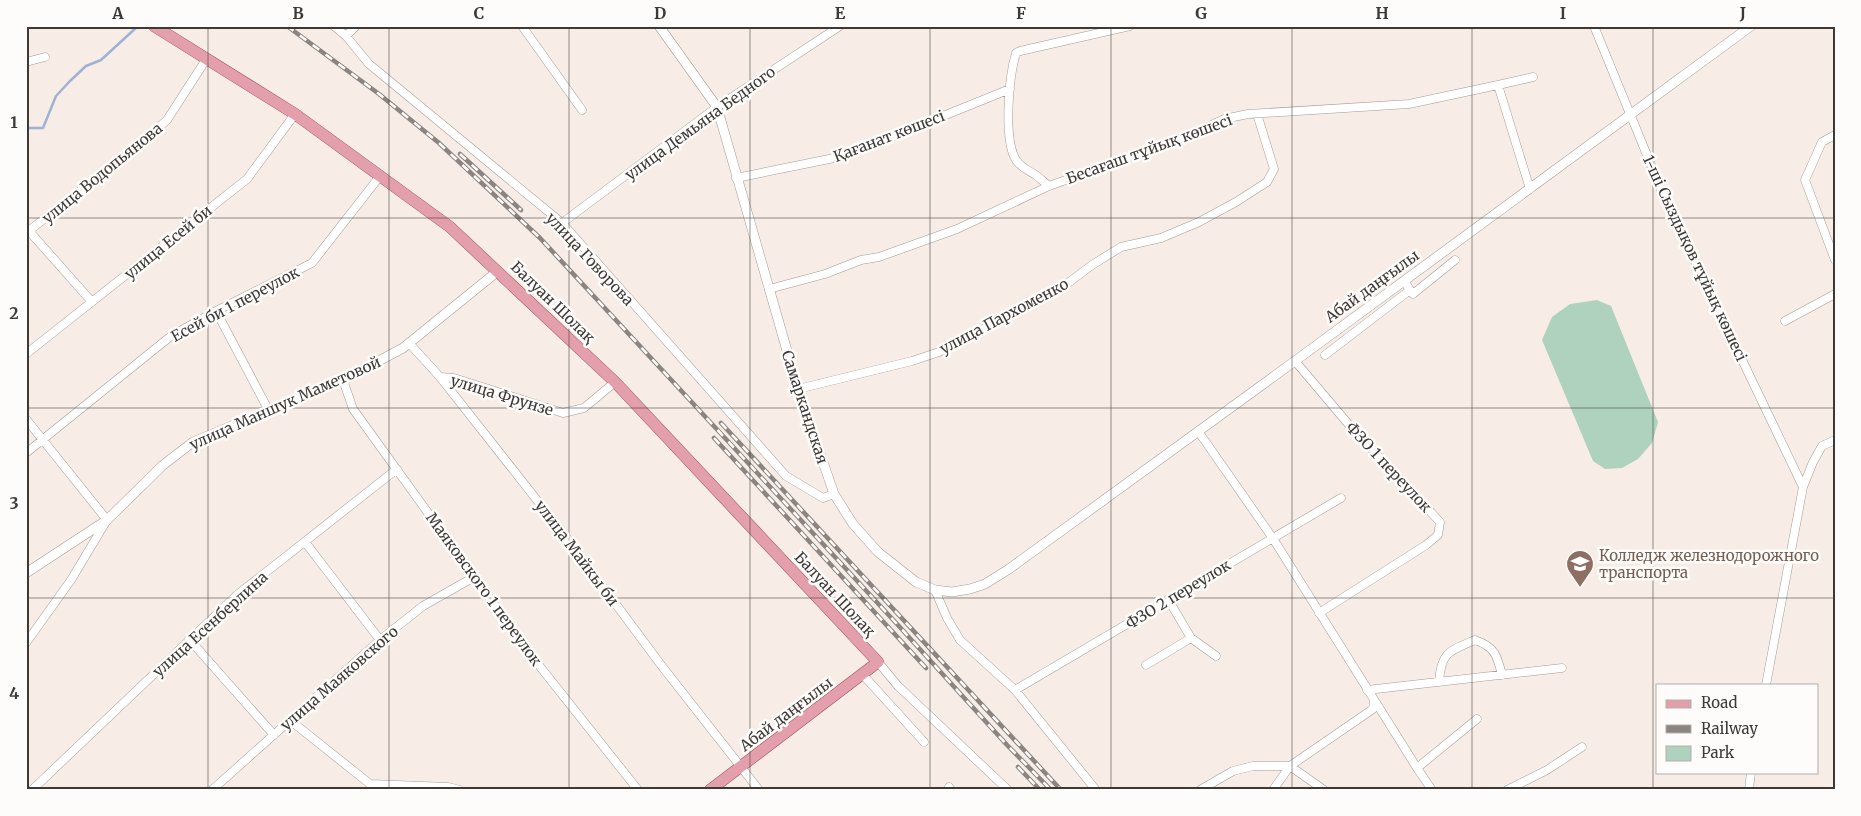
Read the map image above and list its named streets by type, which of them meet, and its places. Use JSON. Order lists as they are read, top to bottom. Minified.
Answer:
{"streets":{"main road":["Абай даңғылы","Балуан Шолақ"],"street":["улица Демьяна Бедного","Қағанат көшесі","Бесағаш тұйық көшесі","улица Водопьянова","улица Есей би","1-ші Сыздықов тұйық көшесі","улица Говорова","Есей би 1 переулок","улица Пархоменко","улица Фрунзе","улица Маншук Маметовой","Самаркандская","ФЗО 1 переулок","улица Майкы би","Маяковского 1 переулок","ФЗО 2 переулок","улица Есенберлина","улица Маяковского"]},"crossings":[["улица Демьяна Бедного","улица Говорова"],["улица Демьяна Бедного","Самаркандская"],["Қағанат көшесі","Самаркандская"],["Бесағаш тұйық көшесі","улица Пархоменко"],["Бесағаш тұйық көшесі","Самаркандская"],["улица Водопьянова","Балуан Шолақ"],["улица Есей би","Балуан Шолақ"],["1-ші Сыздықов тұйық көшесі","Абай даңғылы"],["улица Говорова","Самаркандская"],["Абай даңғылы","Балуан Шолақ"],["Абай даңғылы","Самаркандская"],["Абай даңғылы","ФЗО 1 переулок"],["Абай даңғылы","улица Майкы би"],["Балуан Шолақ","Есей би 1 переулок"],["Балуан Шолақ","улица Фрунзе"],["Балуан Шолақ","улица Маншук Маметовой"],["улица Пархоменко","Самаркандская"],["улица Фрунзе","улица Майкы би"],["улица Маншук Маметовой","улица Майкы би"],["улица Маншук Маметовой","Маяковского 1 переулок"],["Маяковского 1 переулок","улица Есенберлина"],["Маяковского 1 переулок","улица Маяковского"]],"places":{"school or university":["Колледж железнодорожного транспорта"]},"legend":["Road","Railway","Park"],"grid":{"columns":["A","B","C","D","E","F","G","H","I","J"],"rows":["1","2","3","4"]}}
